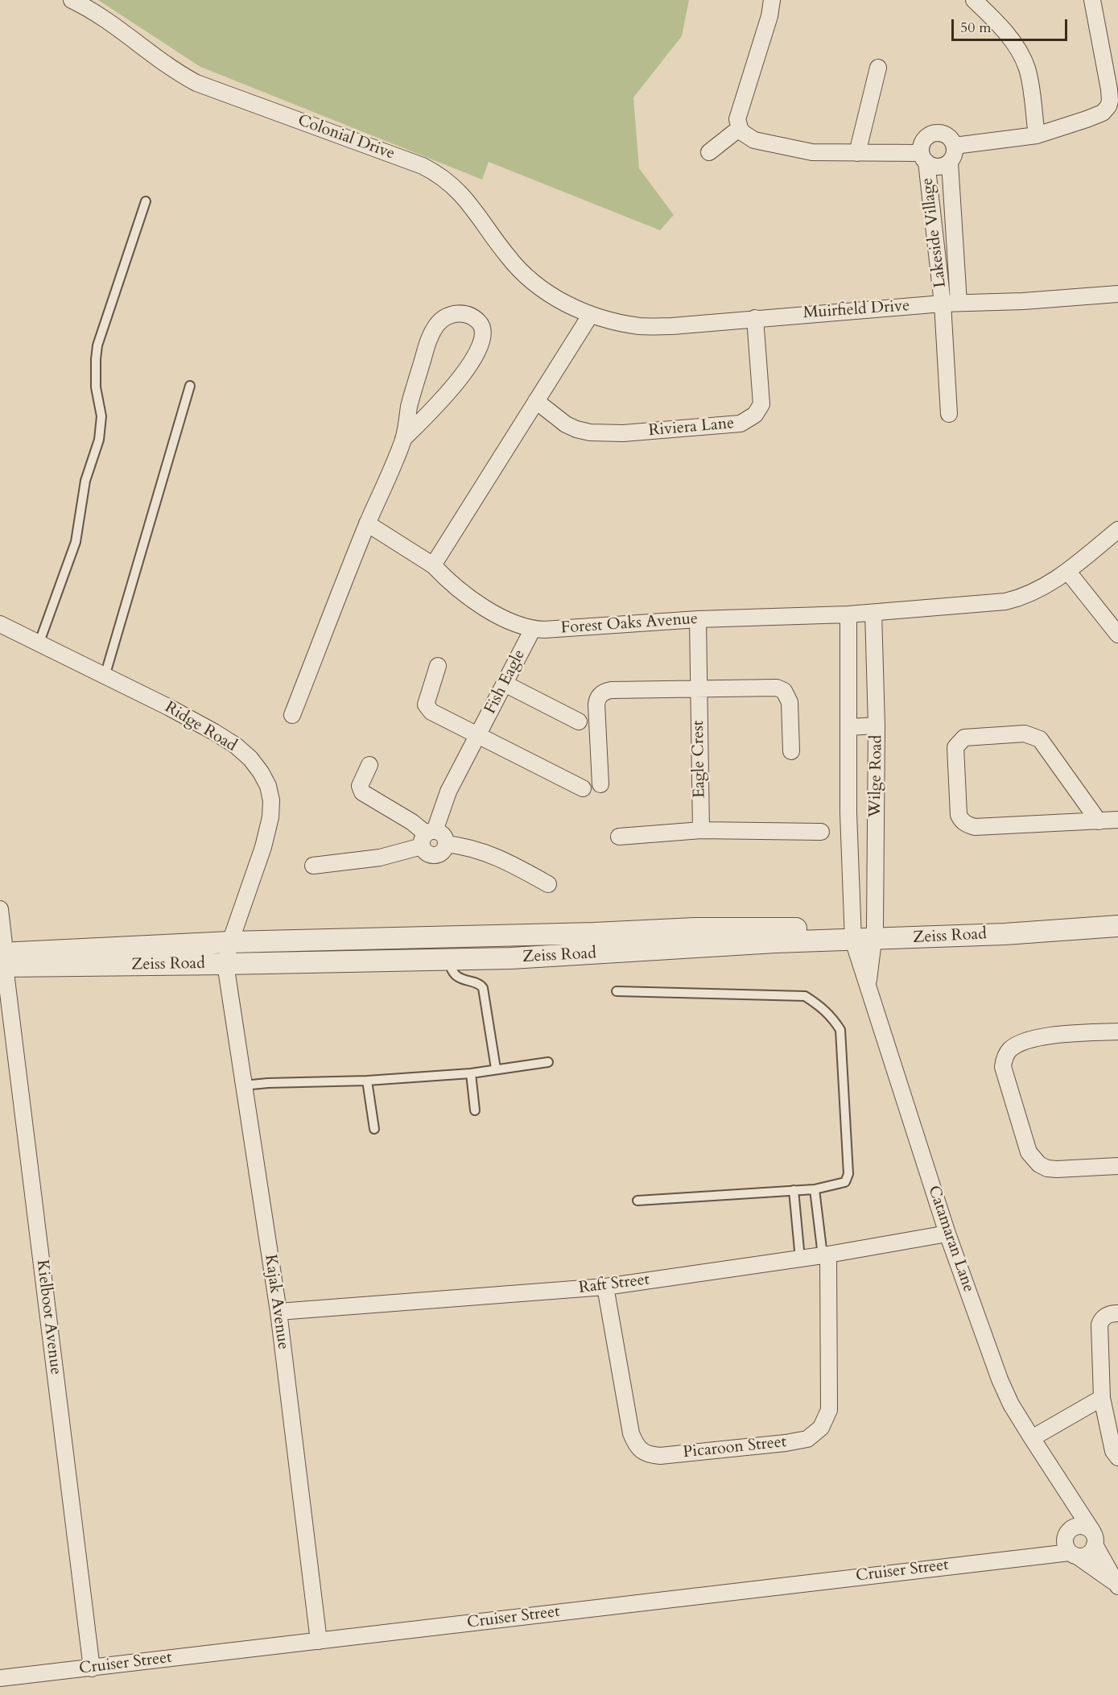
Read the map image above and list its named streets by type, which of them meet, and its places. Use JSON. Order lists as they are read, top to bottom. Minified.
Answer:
{"streets":{"street":["Colonial Drive","Lakeside Village","Muirfield Drive","Riviera Lane","Forest Oaks Avenue","Fish Eagle","Ridge Road","Eagle Crest","Wilge Road","Zeiss Road","Catamaran Lane","Raft Street","Kajak Avenue","Kielboot Avenue","Picaroon Street","Cruiser Street"]},"crossings":[["Colonial Drive","Muirfield Drive"],["Lakeside Village","Muirfield Drive"],["Muirfield Drive","Riviera Lane"],["Forest Oaks Avenue","Fish Eagle"],["Forest Oaks Avenue","Eagle Crest"],["Forest Oaks Avenue","Wilge Road"],["Ridge Road","Zeiss Road"],["Ridge Road","Kajak Avenue"],["Wilge Road","Zeiss Road"],["Wilge Road","Catamaran Lane"],["Zeiss Road","Catamaran Lane"],["Zeiss Road","Kajak Avenue"],["Zeiss Road","Kielboot Avenue"],["Catamaran Lane","Raft Street"],["Catamaran Lane","Cruiser Street"],["Raft Street","Kajak Avenue"],["Raft Street","Picaroon Street"],["Kajak Avenue","Cruiser Street"],["Kielboot Avenue","Cruiser Street"]],"scale_bar":"50 m"}
